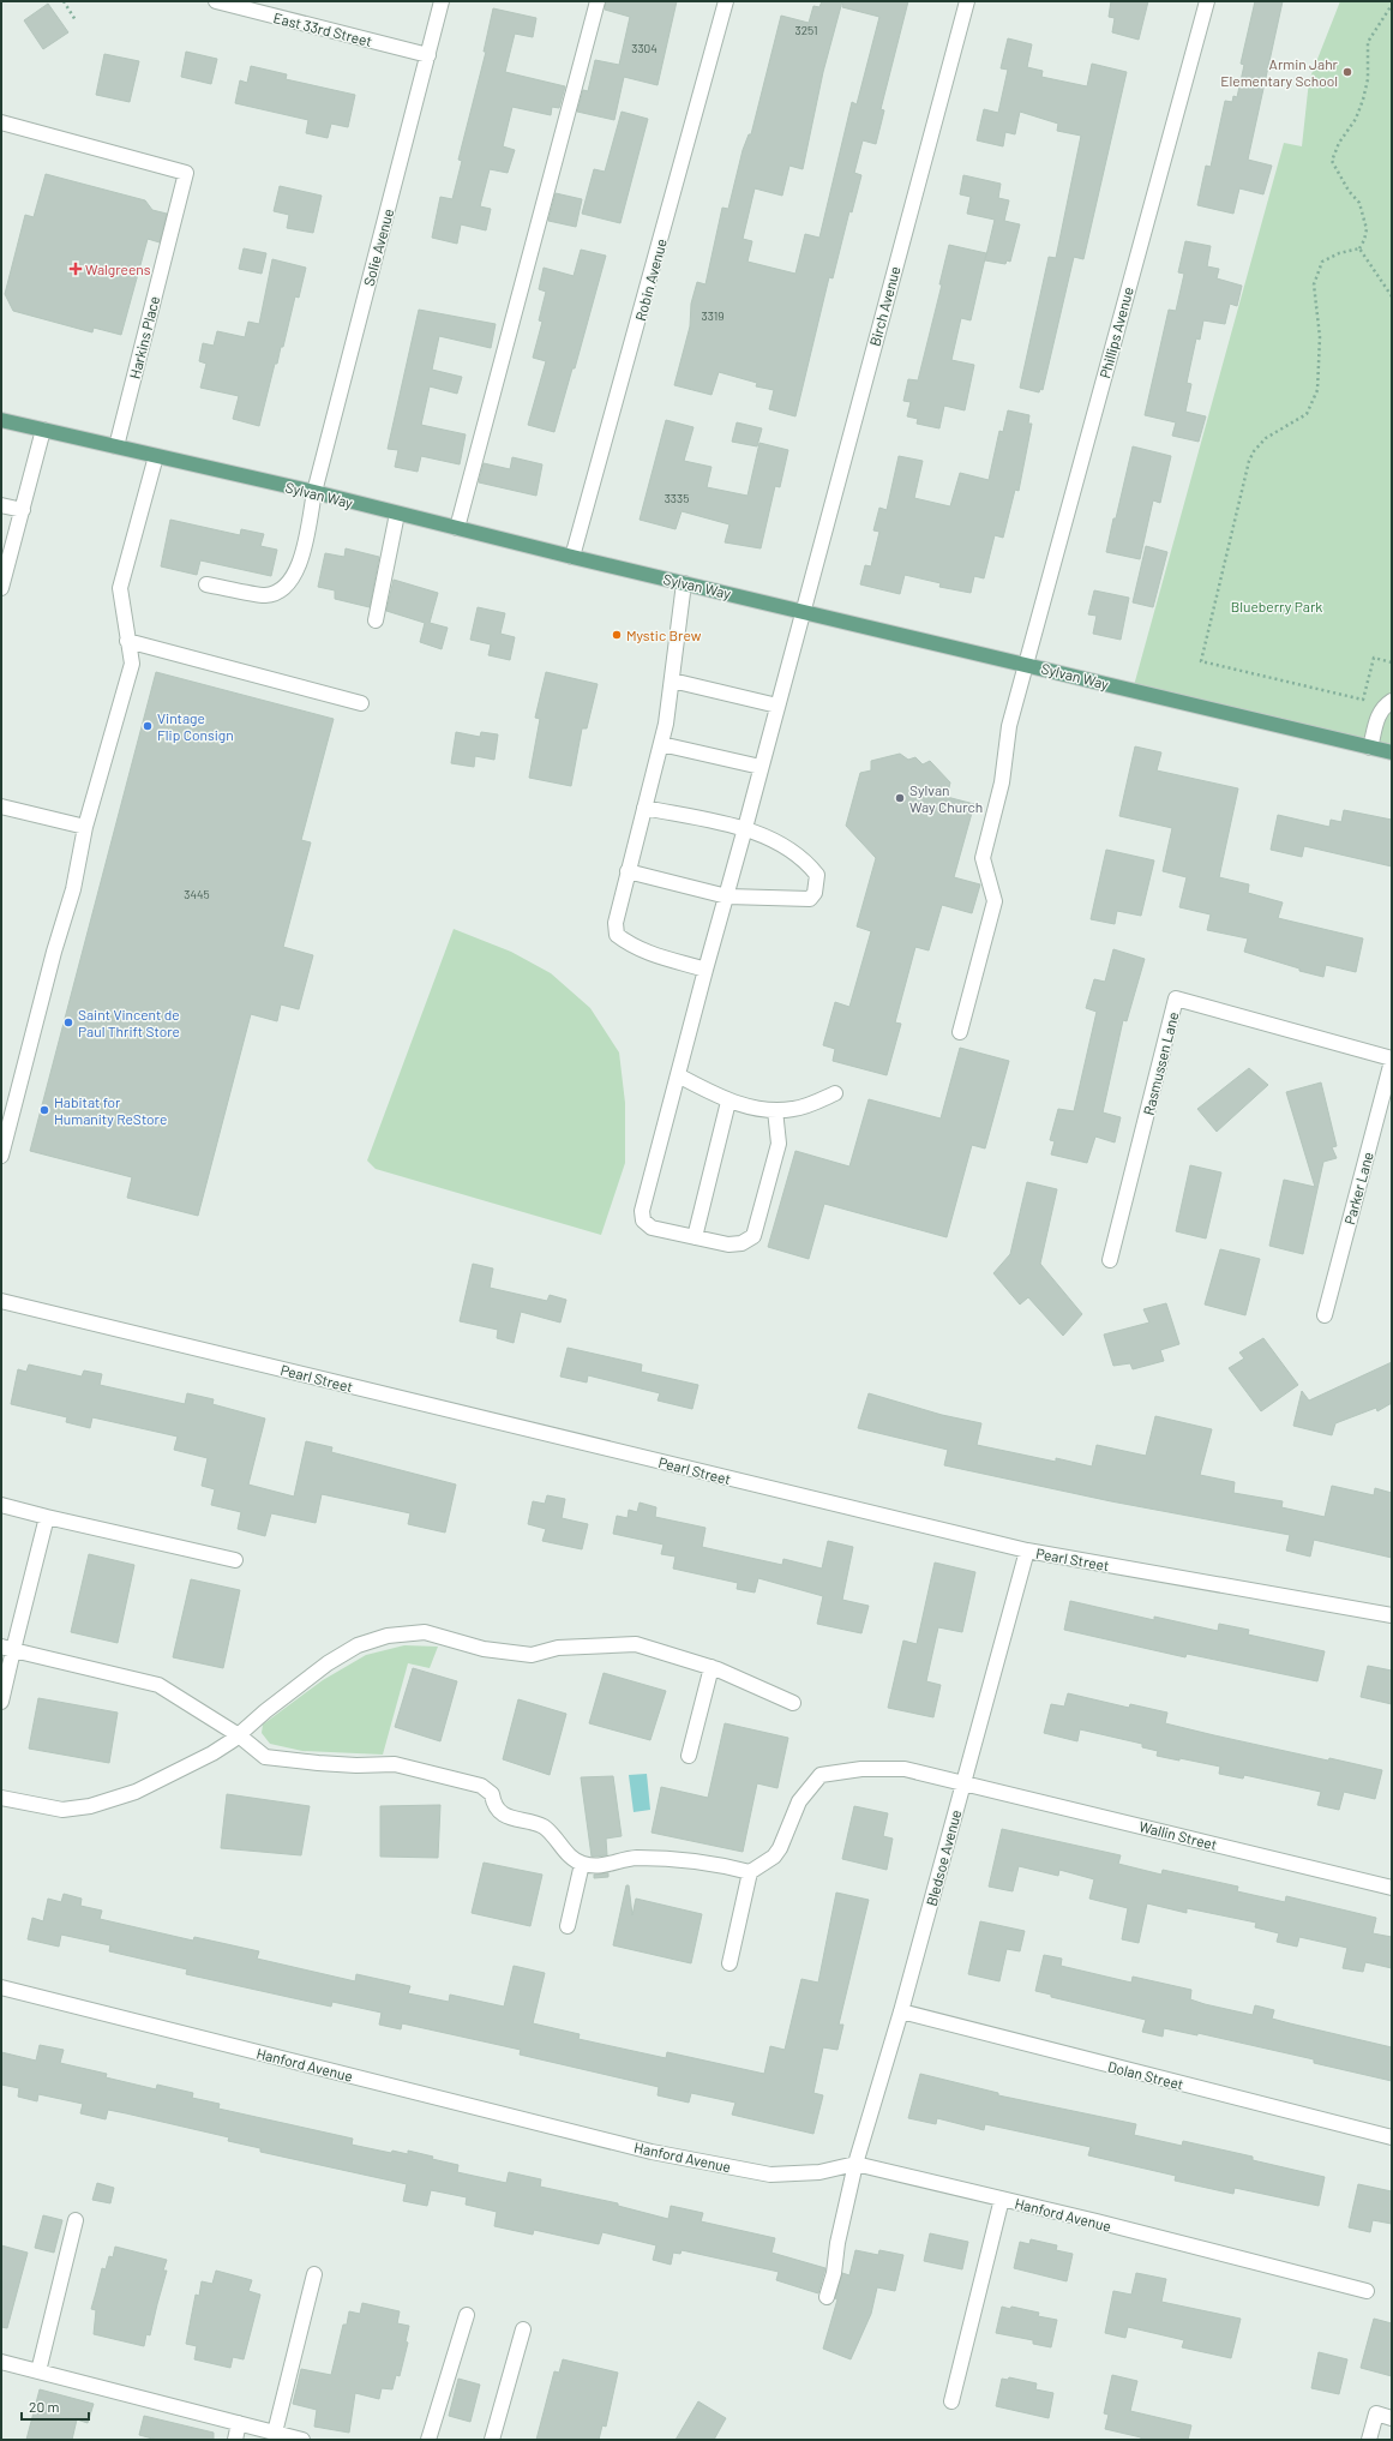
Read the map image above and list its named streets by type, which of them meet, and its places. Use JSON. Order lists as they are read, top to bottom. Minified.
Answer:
{"streets":{"main road":["Sylvan Way"],"street":["East 33rd Street","Solie Avenue","Robin Avenue","Birch Avenue","Phillips Avenue","Harkins Place","Rasmussen Lane","Parker Lane","Pearl Street","Wallin Street","Bledsoe Avenue","Hanford Avenue","Dolan Street"]},"crossings":[["East 33rd Street","Solie Avenue"],["Solie Avenue","Sylvan Way"],["Robin Avenue","Sylvan Way"],["Birch Avenue","Sylvan Way"],["Phillips Avenue","Sylvan Way"],["Harkins Place","Sylvan Way"],["Rasmussen Lane","Parker Lane"],["Pearl Street","Bledsoe Avenue"],["Wallin Street","Bledsoe Avenue"],["Bledsoe Avenue","Hanford Avenue"],["Bledsoe Avenue","Dolan Street"]],"parks":["Blueberry Park"],"places":{"other":["Armin Jahr Elementary School","Mystic Brew","Vintage Flip Consign","Sylvan Way Church","Saint Vincent de Paul Thrift Store","Habitat for Humanity ReStore"],"health":["Walgreens"]},"house_numbers":["3251","3304","3319","3335","3445"],"scale_bar":"20 m"}
